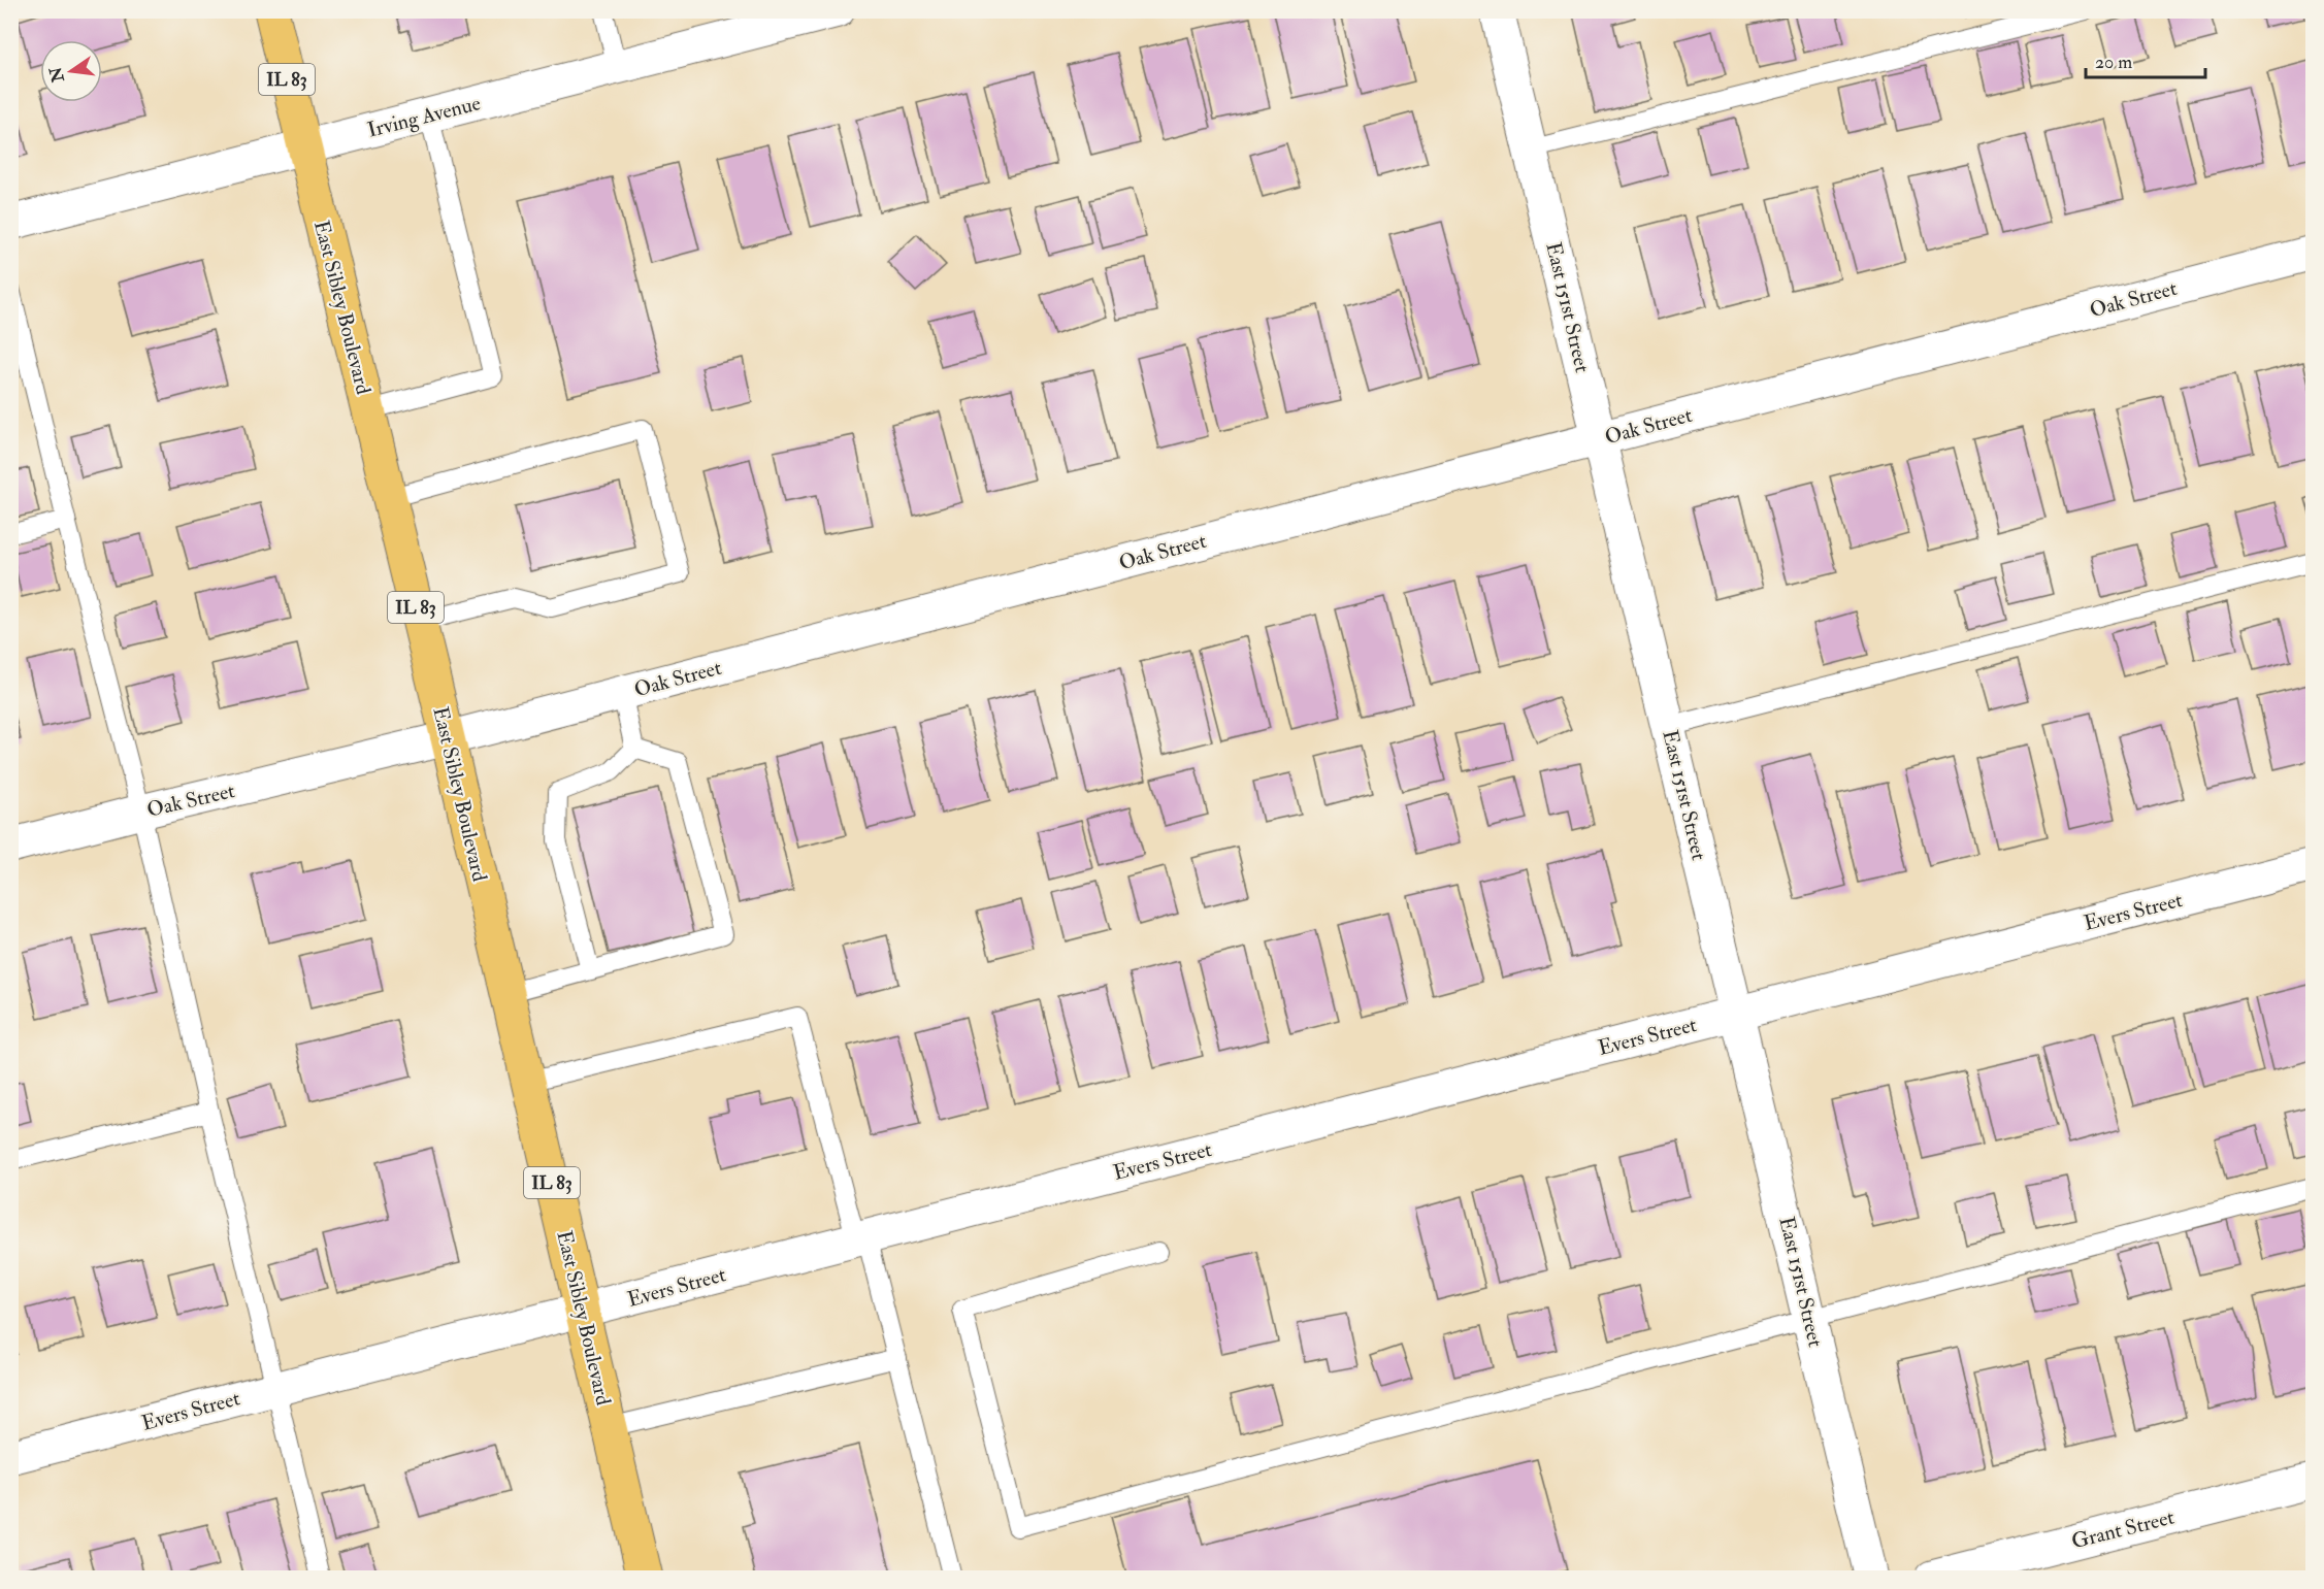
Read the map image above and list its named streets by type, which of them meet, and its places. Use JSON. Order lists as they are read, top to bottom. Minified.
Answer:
{"streets":{"main road":["IL 83","East Sibley Boulevard"],"street":["Irving Avenue","Oak Street","East 151st Street","Evers Street","Grant Street"]},"crossings":[["Irving Avenue","East Sibley Boulevard"],["Oak Street","East Sibley Boulevard"],["Oak Street","East 151st Street"],["East Sibley Boulevard","Evers Street"],["East 151st Street","Evers Street"]],"scale_bar":"20 m","north":"left"}
